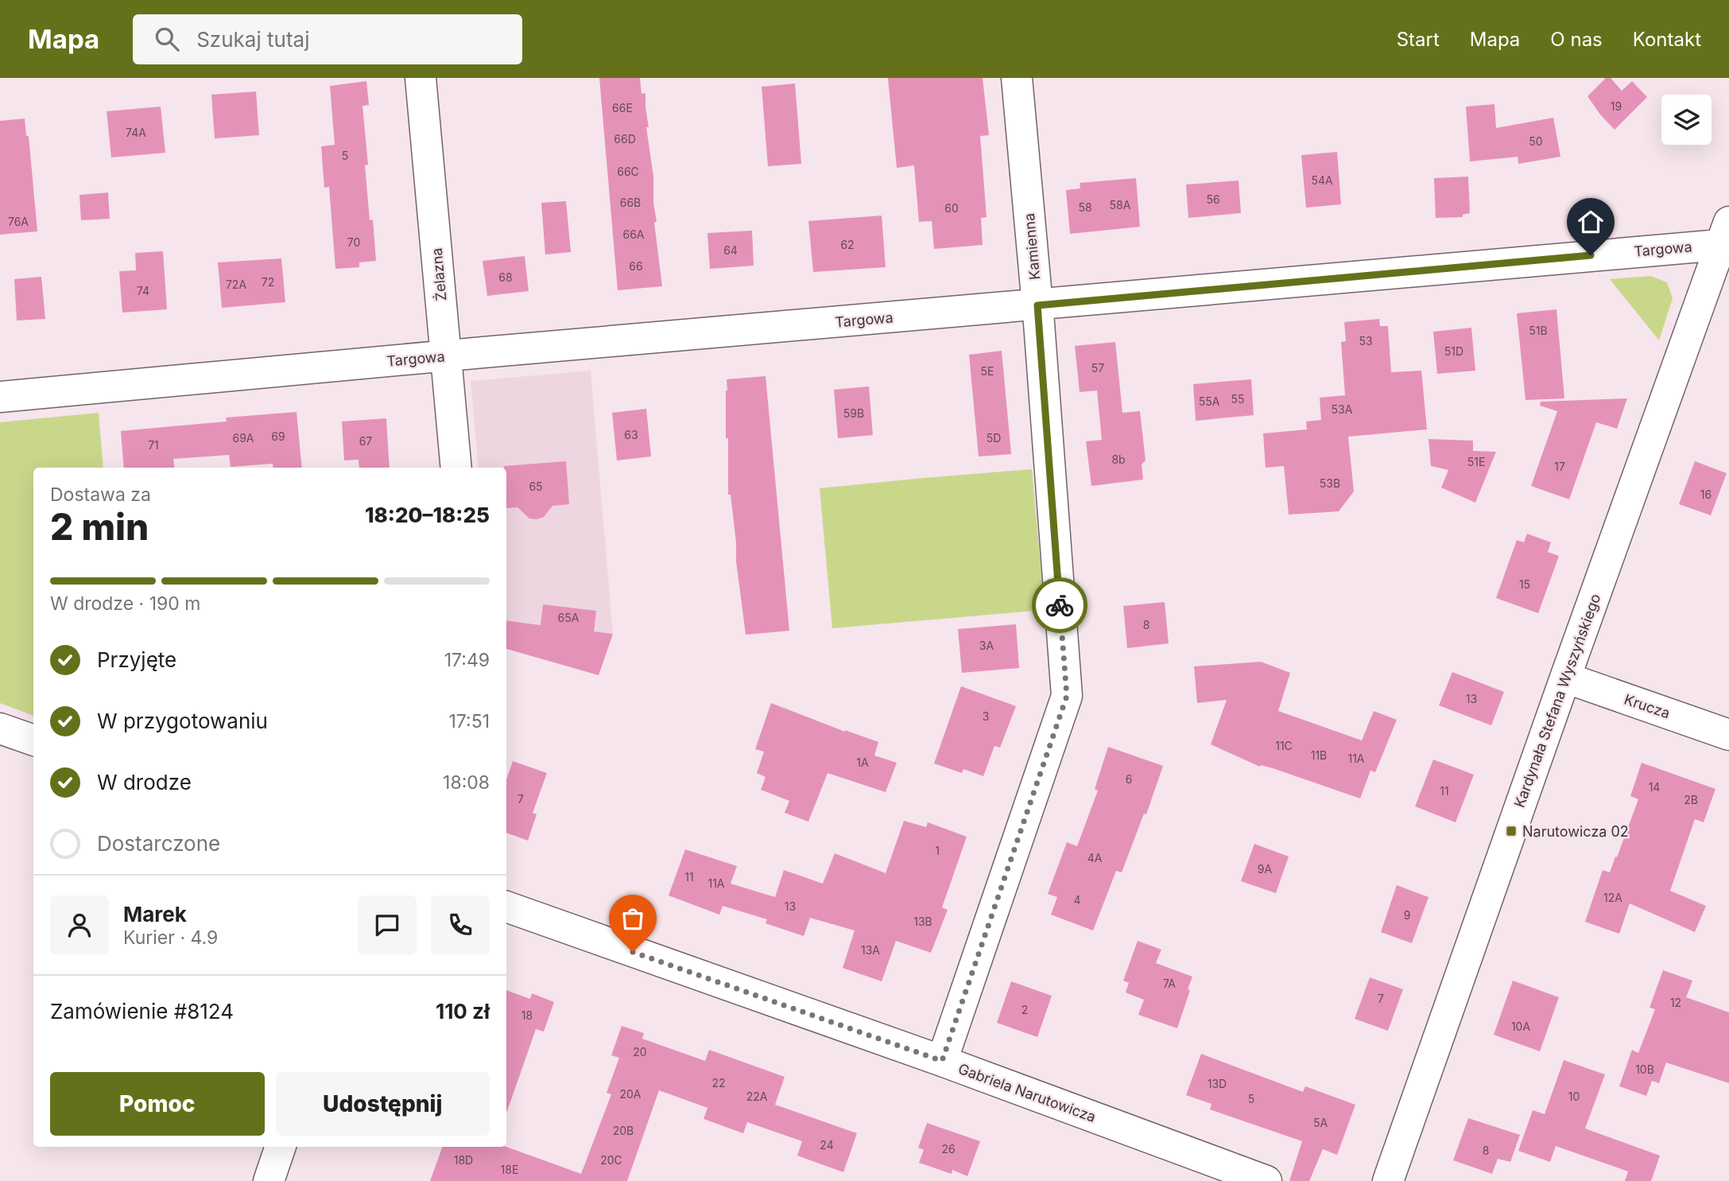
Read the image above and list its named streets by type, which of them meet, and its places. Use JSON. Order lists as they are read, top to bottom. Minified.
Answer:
{"streets":{"street":["Kamienna","Targowa","Żelazna","Kardynała Stefana Wyszyńskiego","Krucza","Gabriela Narutowicza"]},"crossings":[["Kamienna","Targowa"],["Kamienna","Gabriela Narutowicza"],["Targowa","Żelazna"],["Targowa","Kardynała Stefana Wyszyńskiego"],["Kardynała Stefana Wyszyńskiego","Krucza"]],"places":{"transit":["Narutowicza 02"]},"house_numbers":["19","66E","74A","66D","50","5","66C","54A","56","66B","58A","58","60","76A","66A","70","62","64","66","68","72","72A","74","51B","53","51D","57","5E","55","55A","53A","59B","63","69","69A","5D","67","71","8b","51E","17","53B","65","16","15","65A","8","3A","13","3","11C","11B","11A","1A","6","14","11","7","2B","1","4A","9A","11","11A","12A","4","13","9","13B","13A","7A","7","12","2","18","10A","20","10B","22","13D","20A","22A","10","5","5A","20B","24","26","8","18D","20C","18E"],"page":{"header":"Mapa","search":"Szukaj tutaj","nav":["Start","Mapa","O nas","Kontakt"],"heading":["2 min","Dostawa za","18:20–18:25"],"panel":["Marek","Kurier · 4.9","Zamówienie #8124","110 zł"],"bar":"W drodze · 190 m","list":[["Przyjęte","17:49"],["W przygotowaniu","17:51"],["W drodze","18:08"],"Dostarczone"],"buttons":["Pomoc","Udostępnij"]}}
